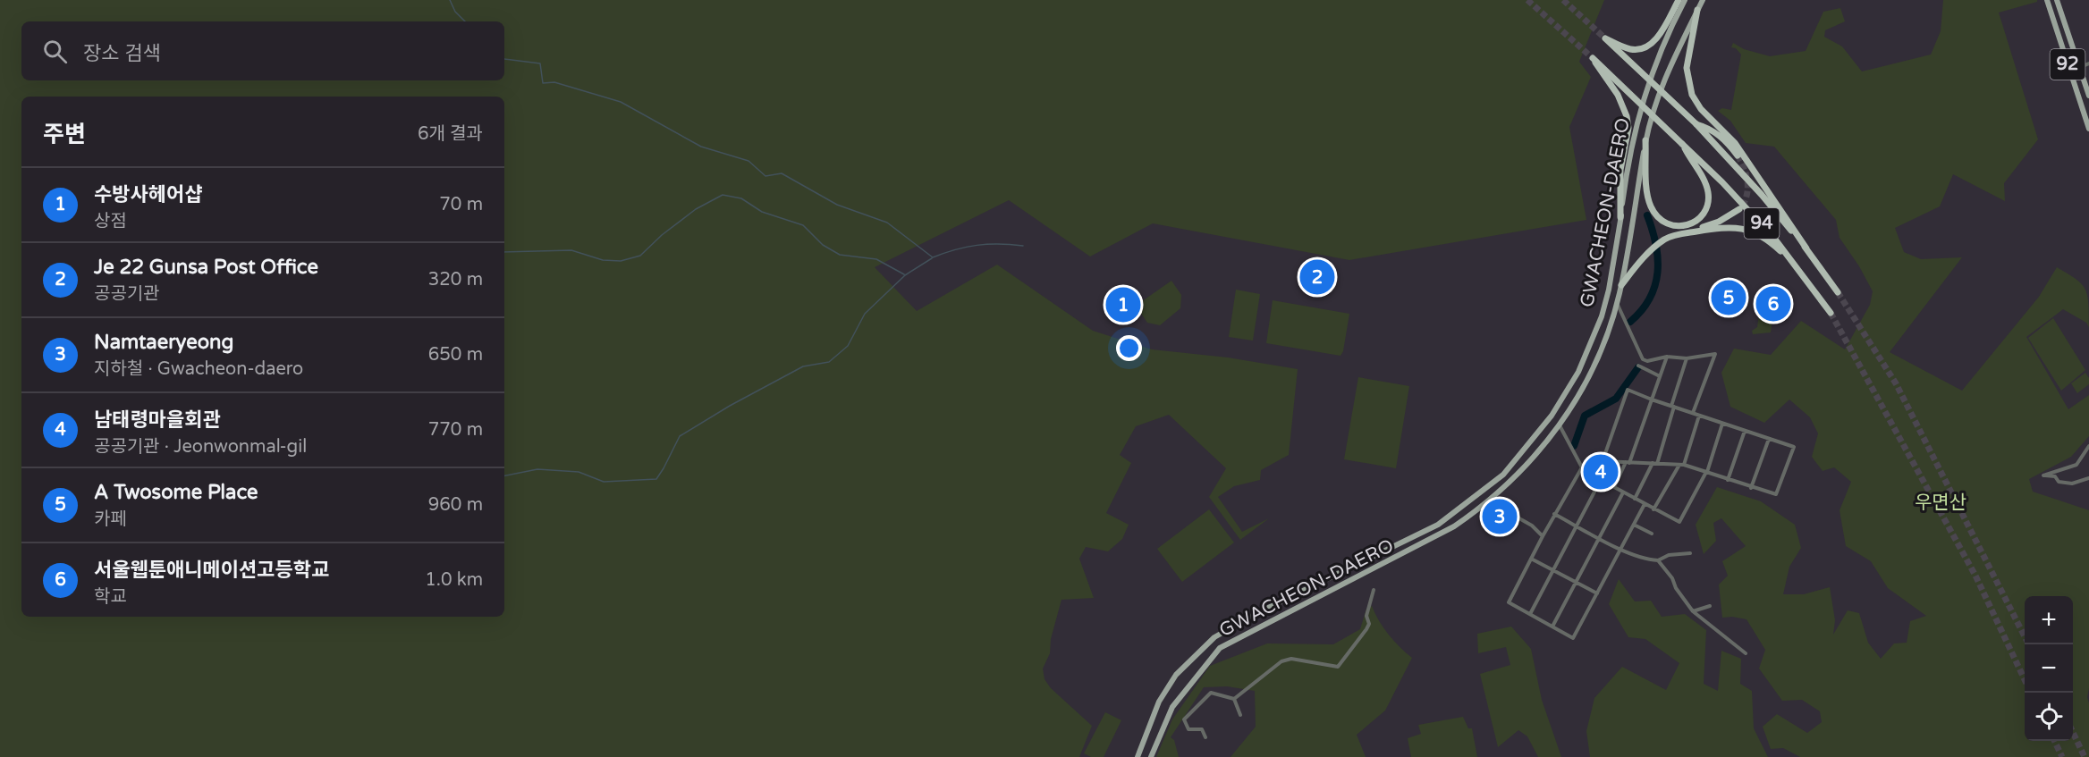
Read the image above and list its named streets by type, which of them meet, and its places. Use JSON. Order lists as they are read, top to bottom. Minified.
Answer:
{"streets":{"highway":["94"],"main road":["92","GWACHEON-DAERO"]},"crossings":[["GWACHEON-DAERO","94"]],"parks":["우면산"],"page":{"search":"장소 검색","heading":["주변","6개 결과"],"list":[{"mark":"1","name":"수방사헤어샵","note":"상점","value":"70 m"},{"mark":"2","name":"Je 22 Gunsa Post Office","note":"공공기관","value":"320 m"},{"mark":"3","name":"Namtaeryeong","note":"지하철 · Gwacheon-daero","value":"650 m"},{"mark":"4","name":"남태령마을회관","note":"공공기관 · Jeonwonmal-gil","value":"770 m"},{"mark":"5","name":"A Twosome Place","note":"카페","value":"960 m"},{"mark":"6","name":"서울웹툰애니메이션고등학교","note":"학교","value":"1.0 km"}],"pins":["2","5","6","1","4","3"],"map_buttons":["+","−"]}}
